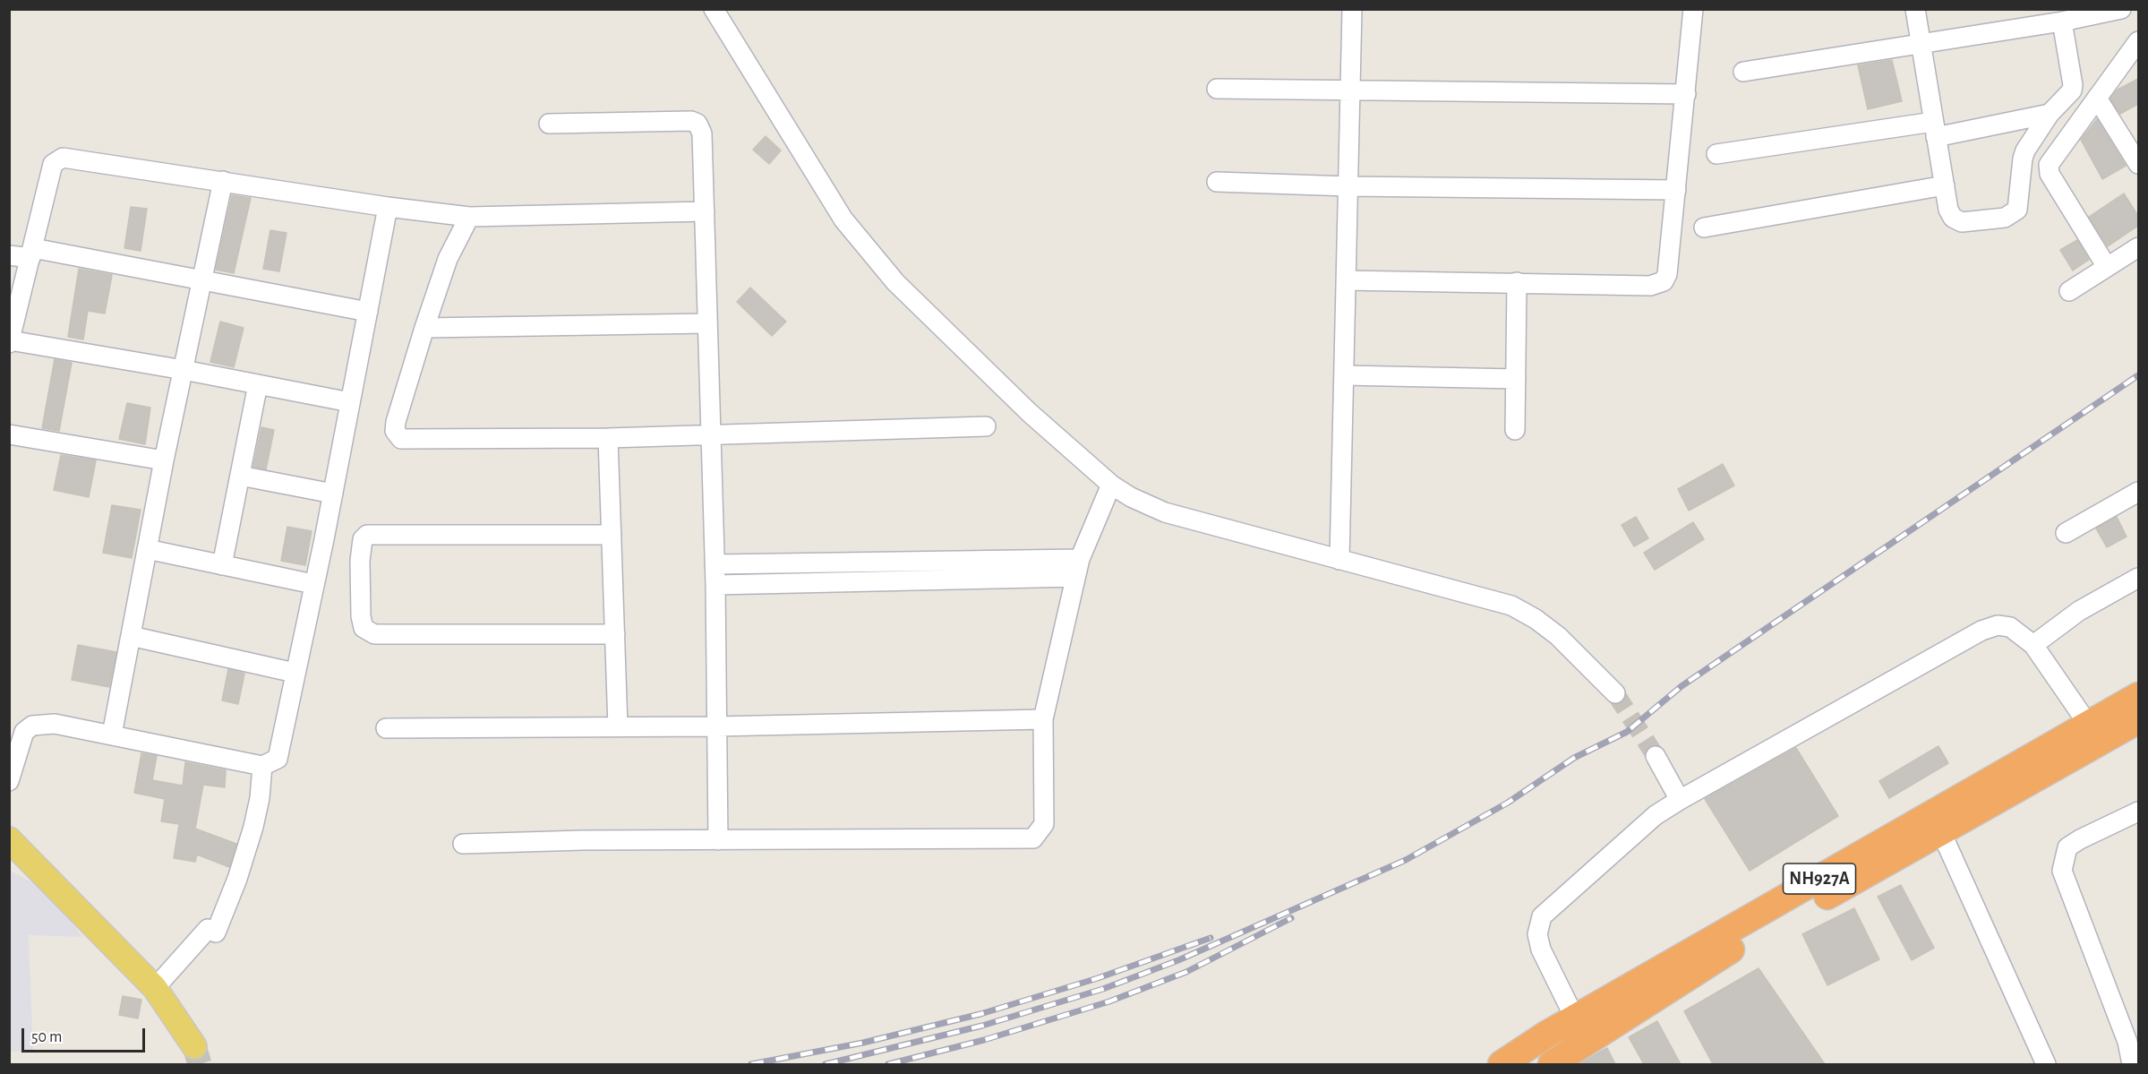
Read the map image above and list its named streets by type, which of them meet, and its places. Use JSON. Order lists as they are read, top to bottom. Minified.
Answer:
{"streets":{"highway":["NH927A"]},"scale_bar":"50 m"}
